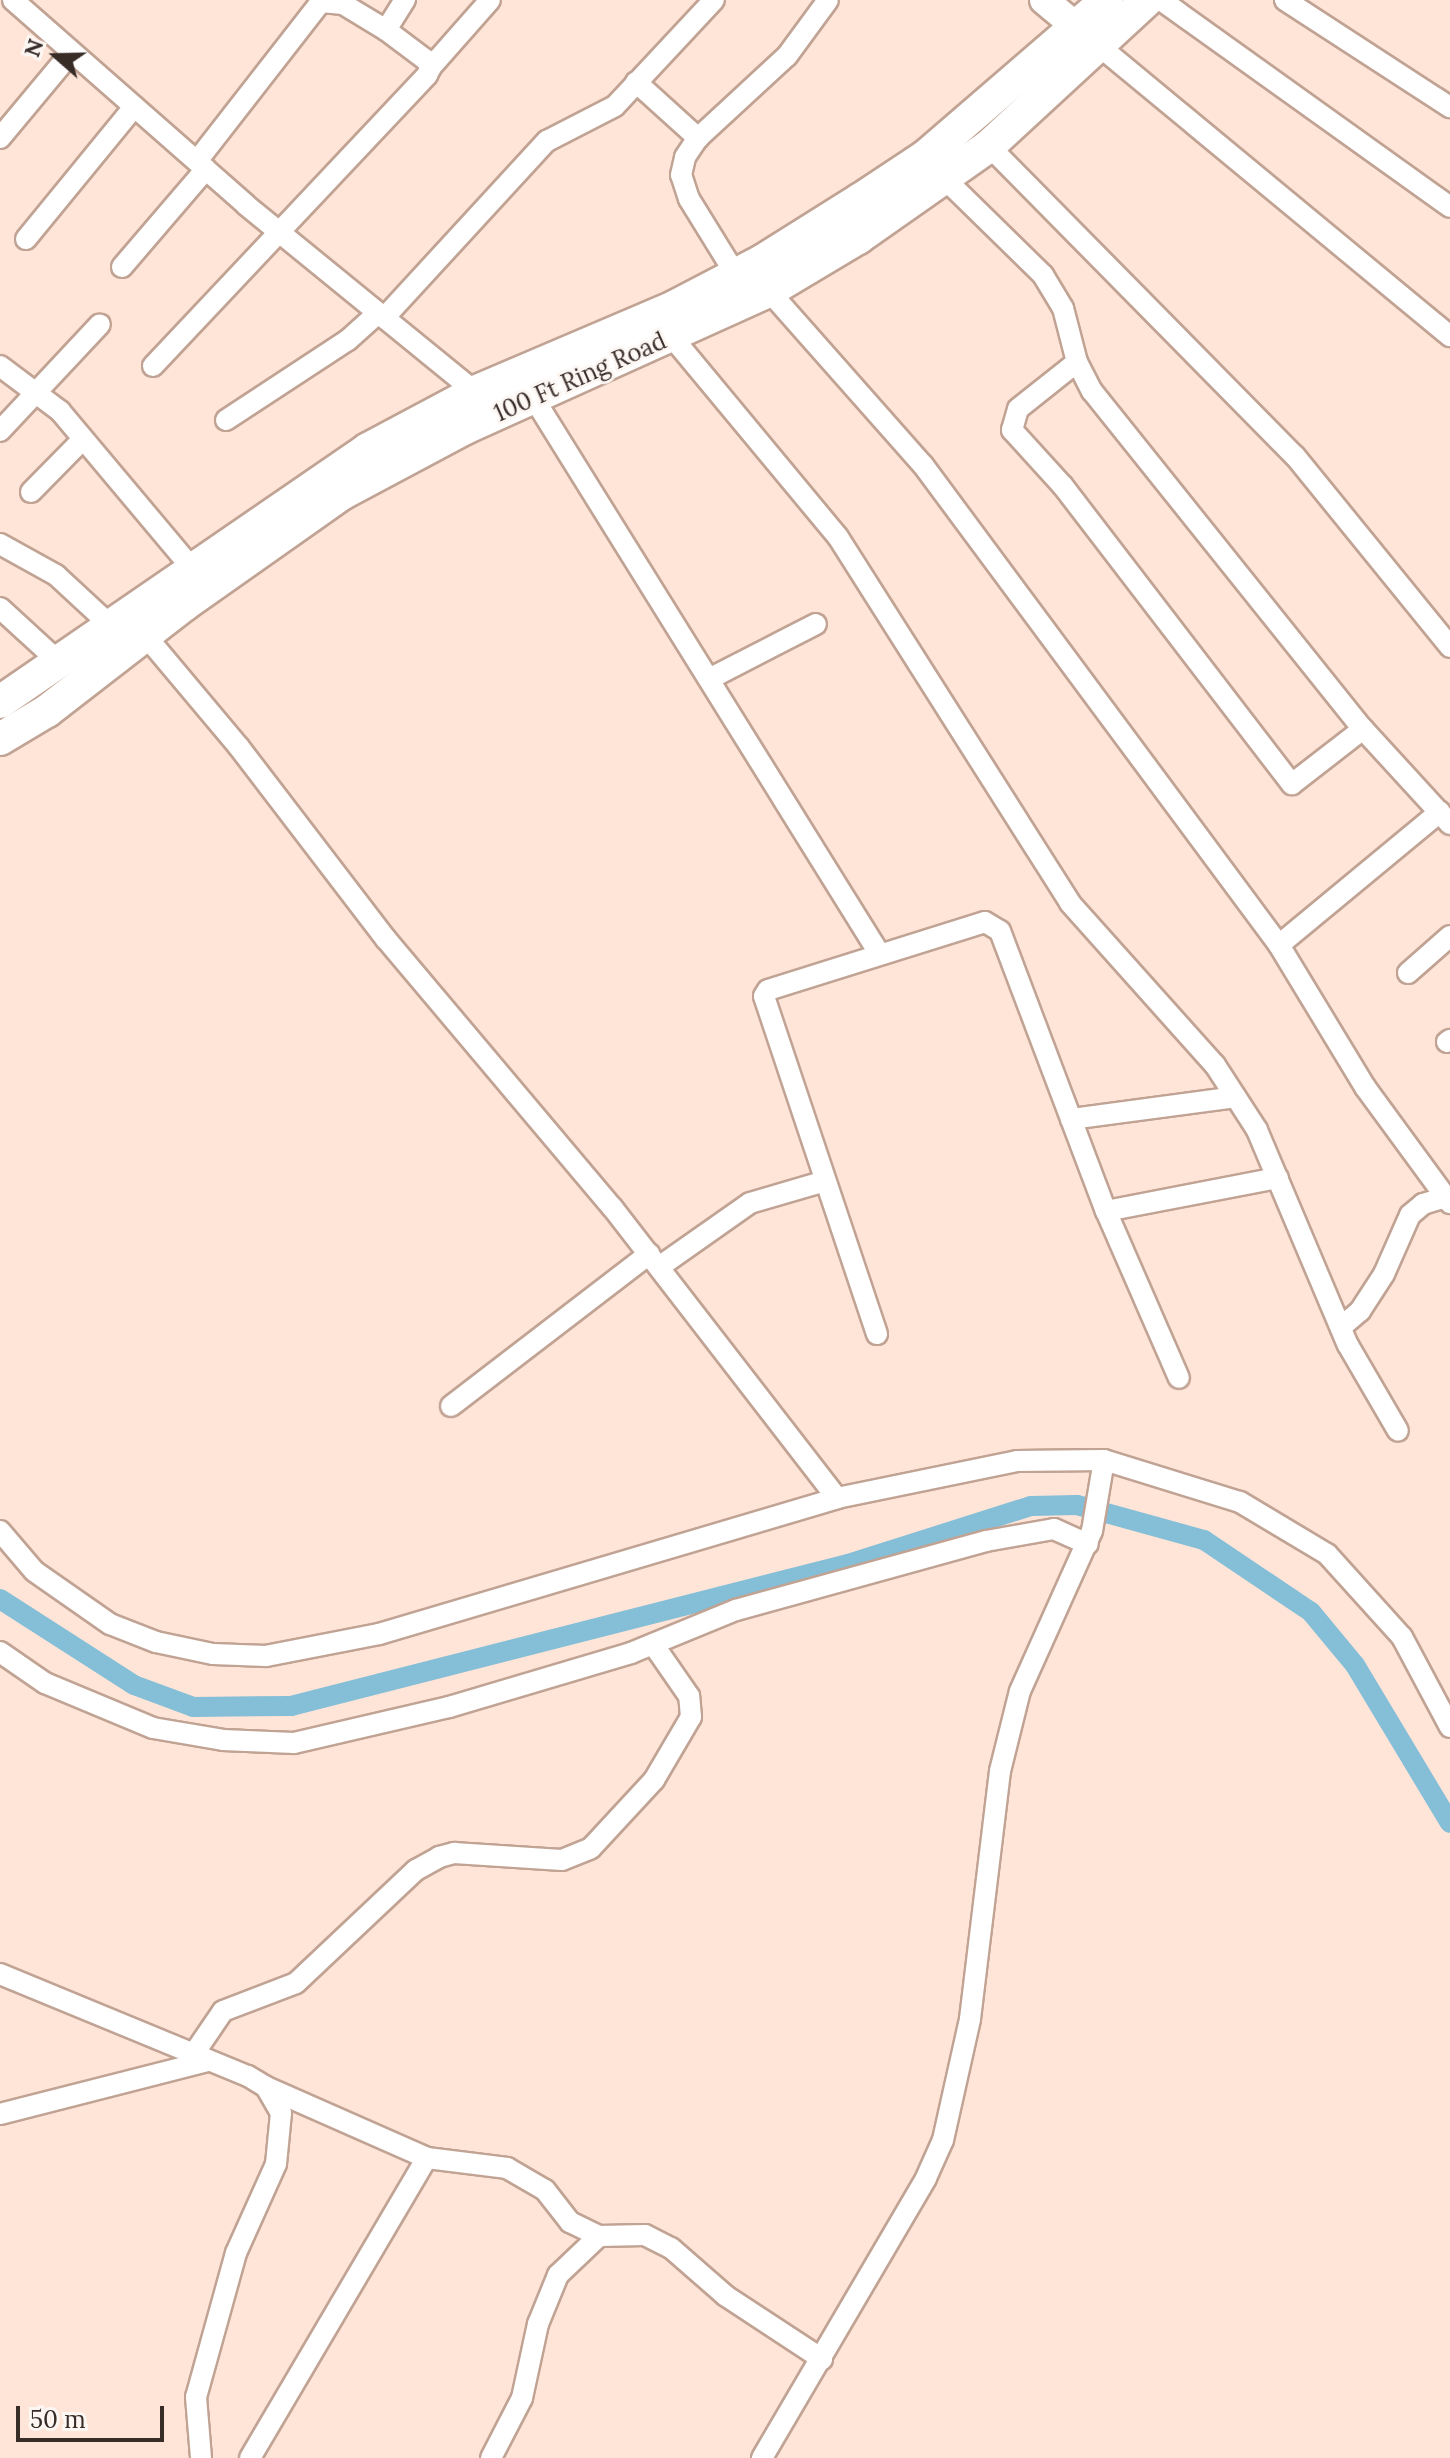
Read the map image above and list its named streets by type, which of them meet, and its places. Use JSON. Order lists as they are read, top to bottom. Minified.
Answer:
{"streets":{"main road":["100 Ft Ring Road"]},"scale_bar":"50 m","north":"left"}
